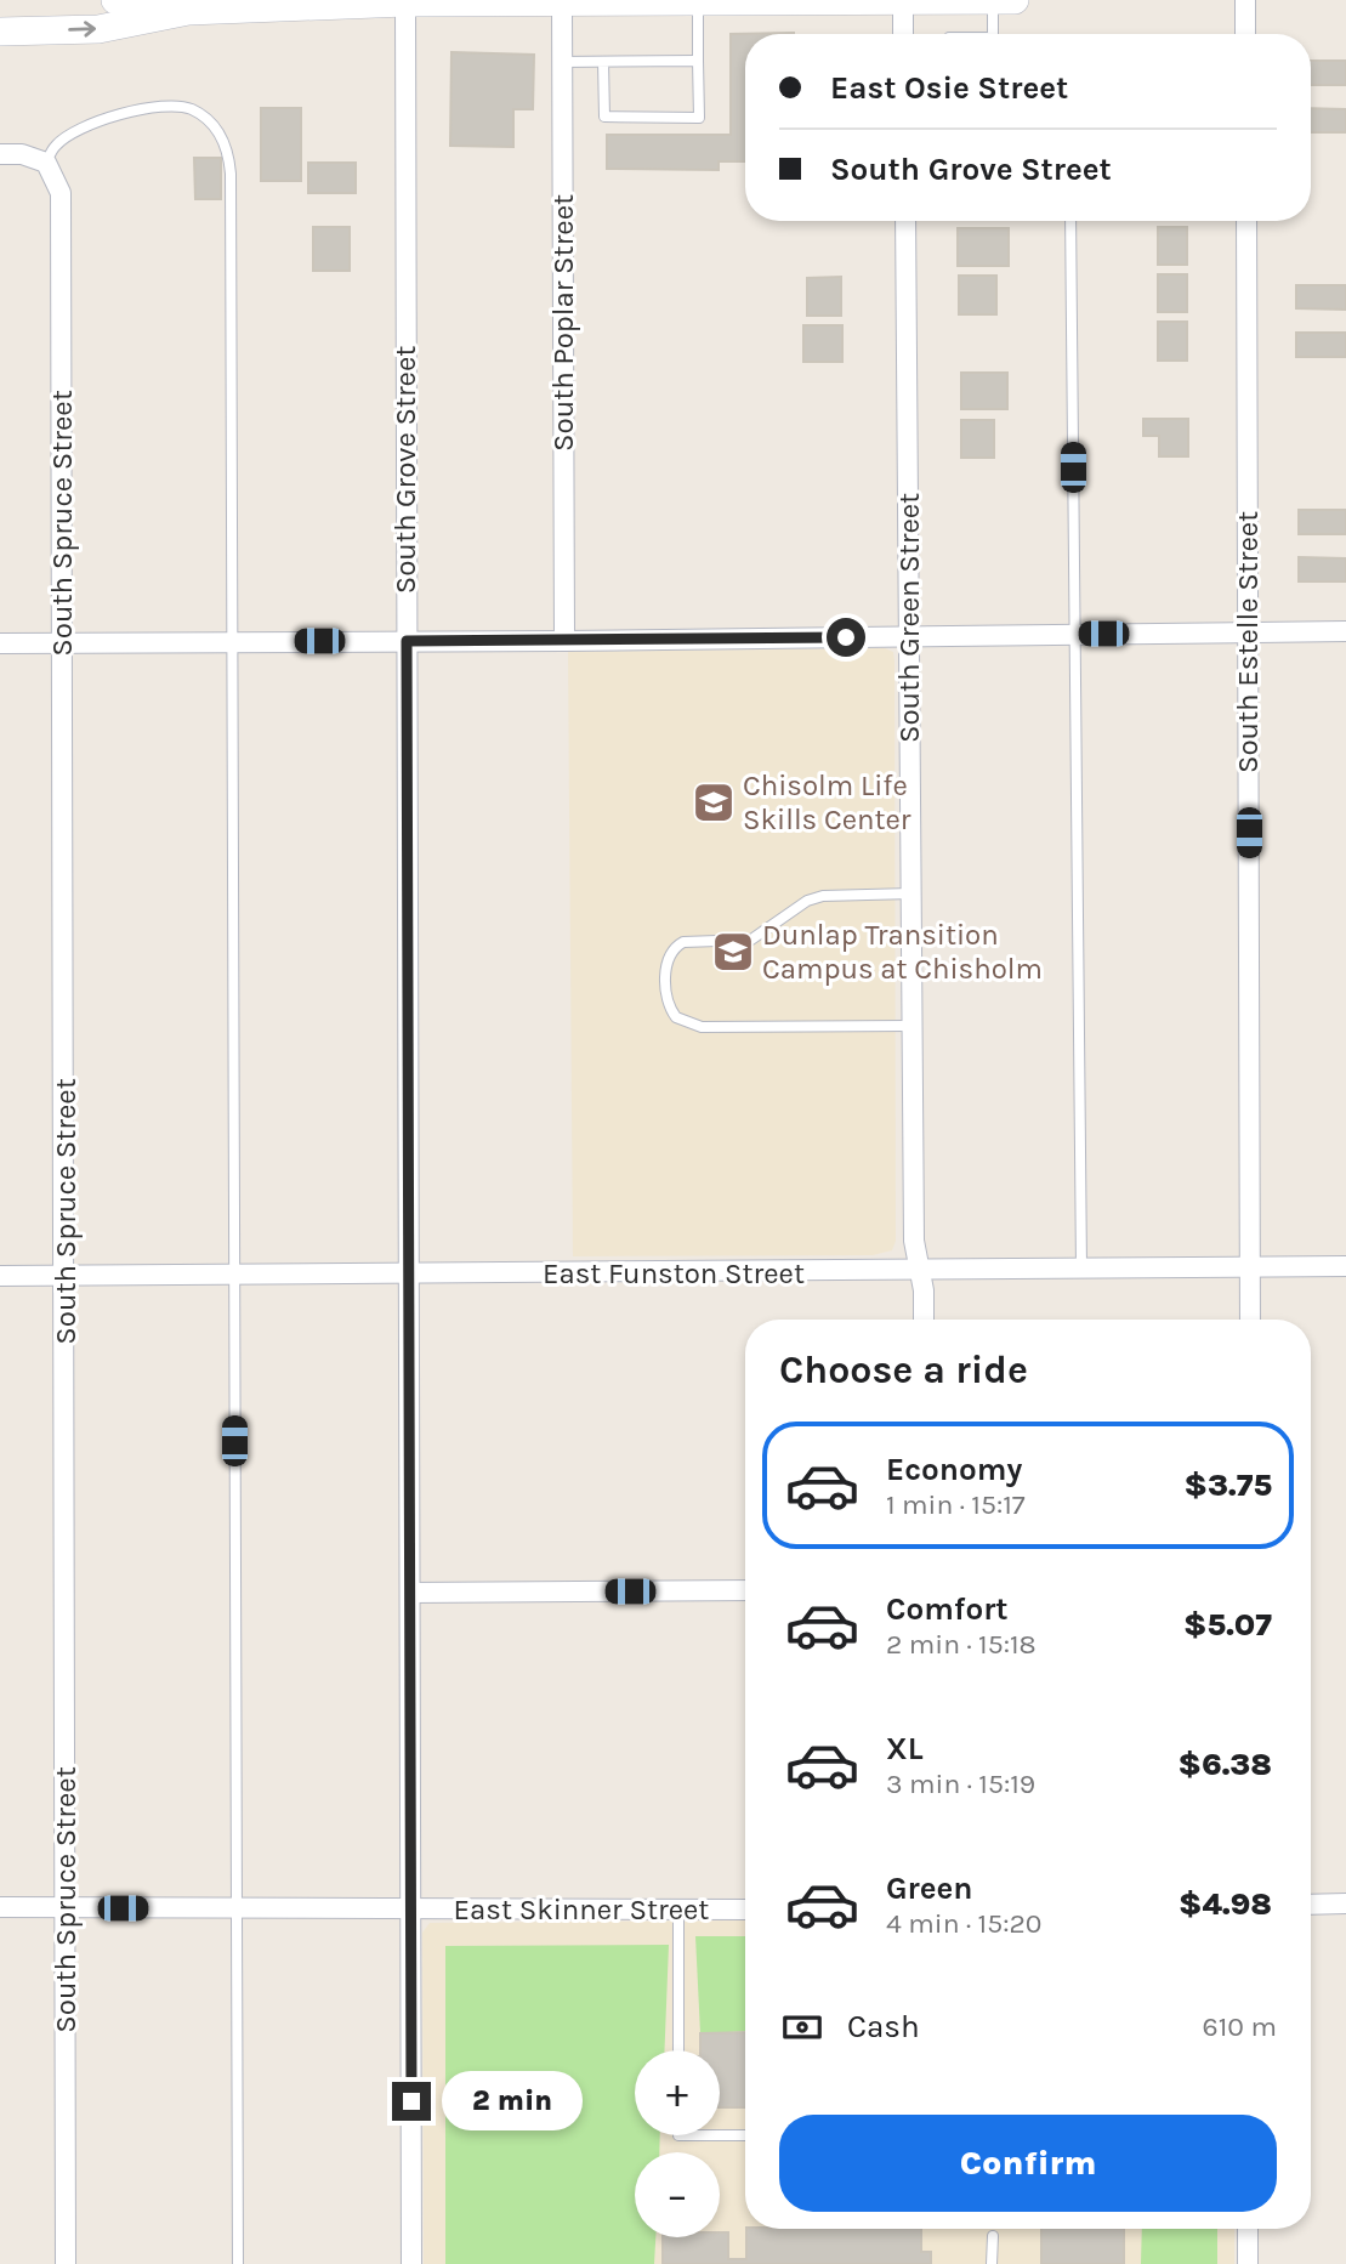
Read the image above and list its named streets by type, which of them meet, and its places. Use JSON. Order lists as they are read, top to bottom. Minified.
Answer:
{"streets":{"street":["South Poplar Street","South Grove Street","South Spruce Street","South Green Street","South Estelle Street","East Funston Street","East Skinner Street"]},"crossings":[["South Grove Street","East Funston Street"],["South Grove Street","East Skinner Street"],["South Spruce Street","East Funston Street"],["South Spruce Street","East Skinner Street"],["South Green Street","East Funston Street"],["South Estelle Street","East Funston Street"]],"places":{"school or university":["Chisolm Life Skills Center","Dunlap Transition Campus at Chisholm"]},"page":{"banner":["East Osie Street","South Grove Street"],"heading":"Choose a ride","list":[{"name":"Economy","note":"1 min · 15:17","value":"$3.75"},{"name":"Comfort","note":"2 min · 15:18","value":"$5.07"},{"name":"XL","note":"3 min · 15:19","value":"$6.38"},{"name":"Green","note":"4 min · 15:20","value":"$4.98"}],"pay":["Cash","610 m"],"map_buttons":["+","−"],"bubble":"2 min","buttons":"Confirm"}}
